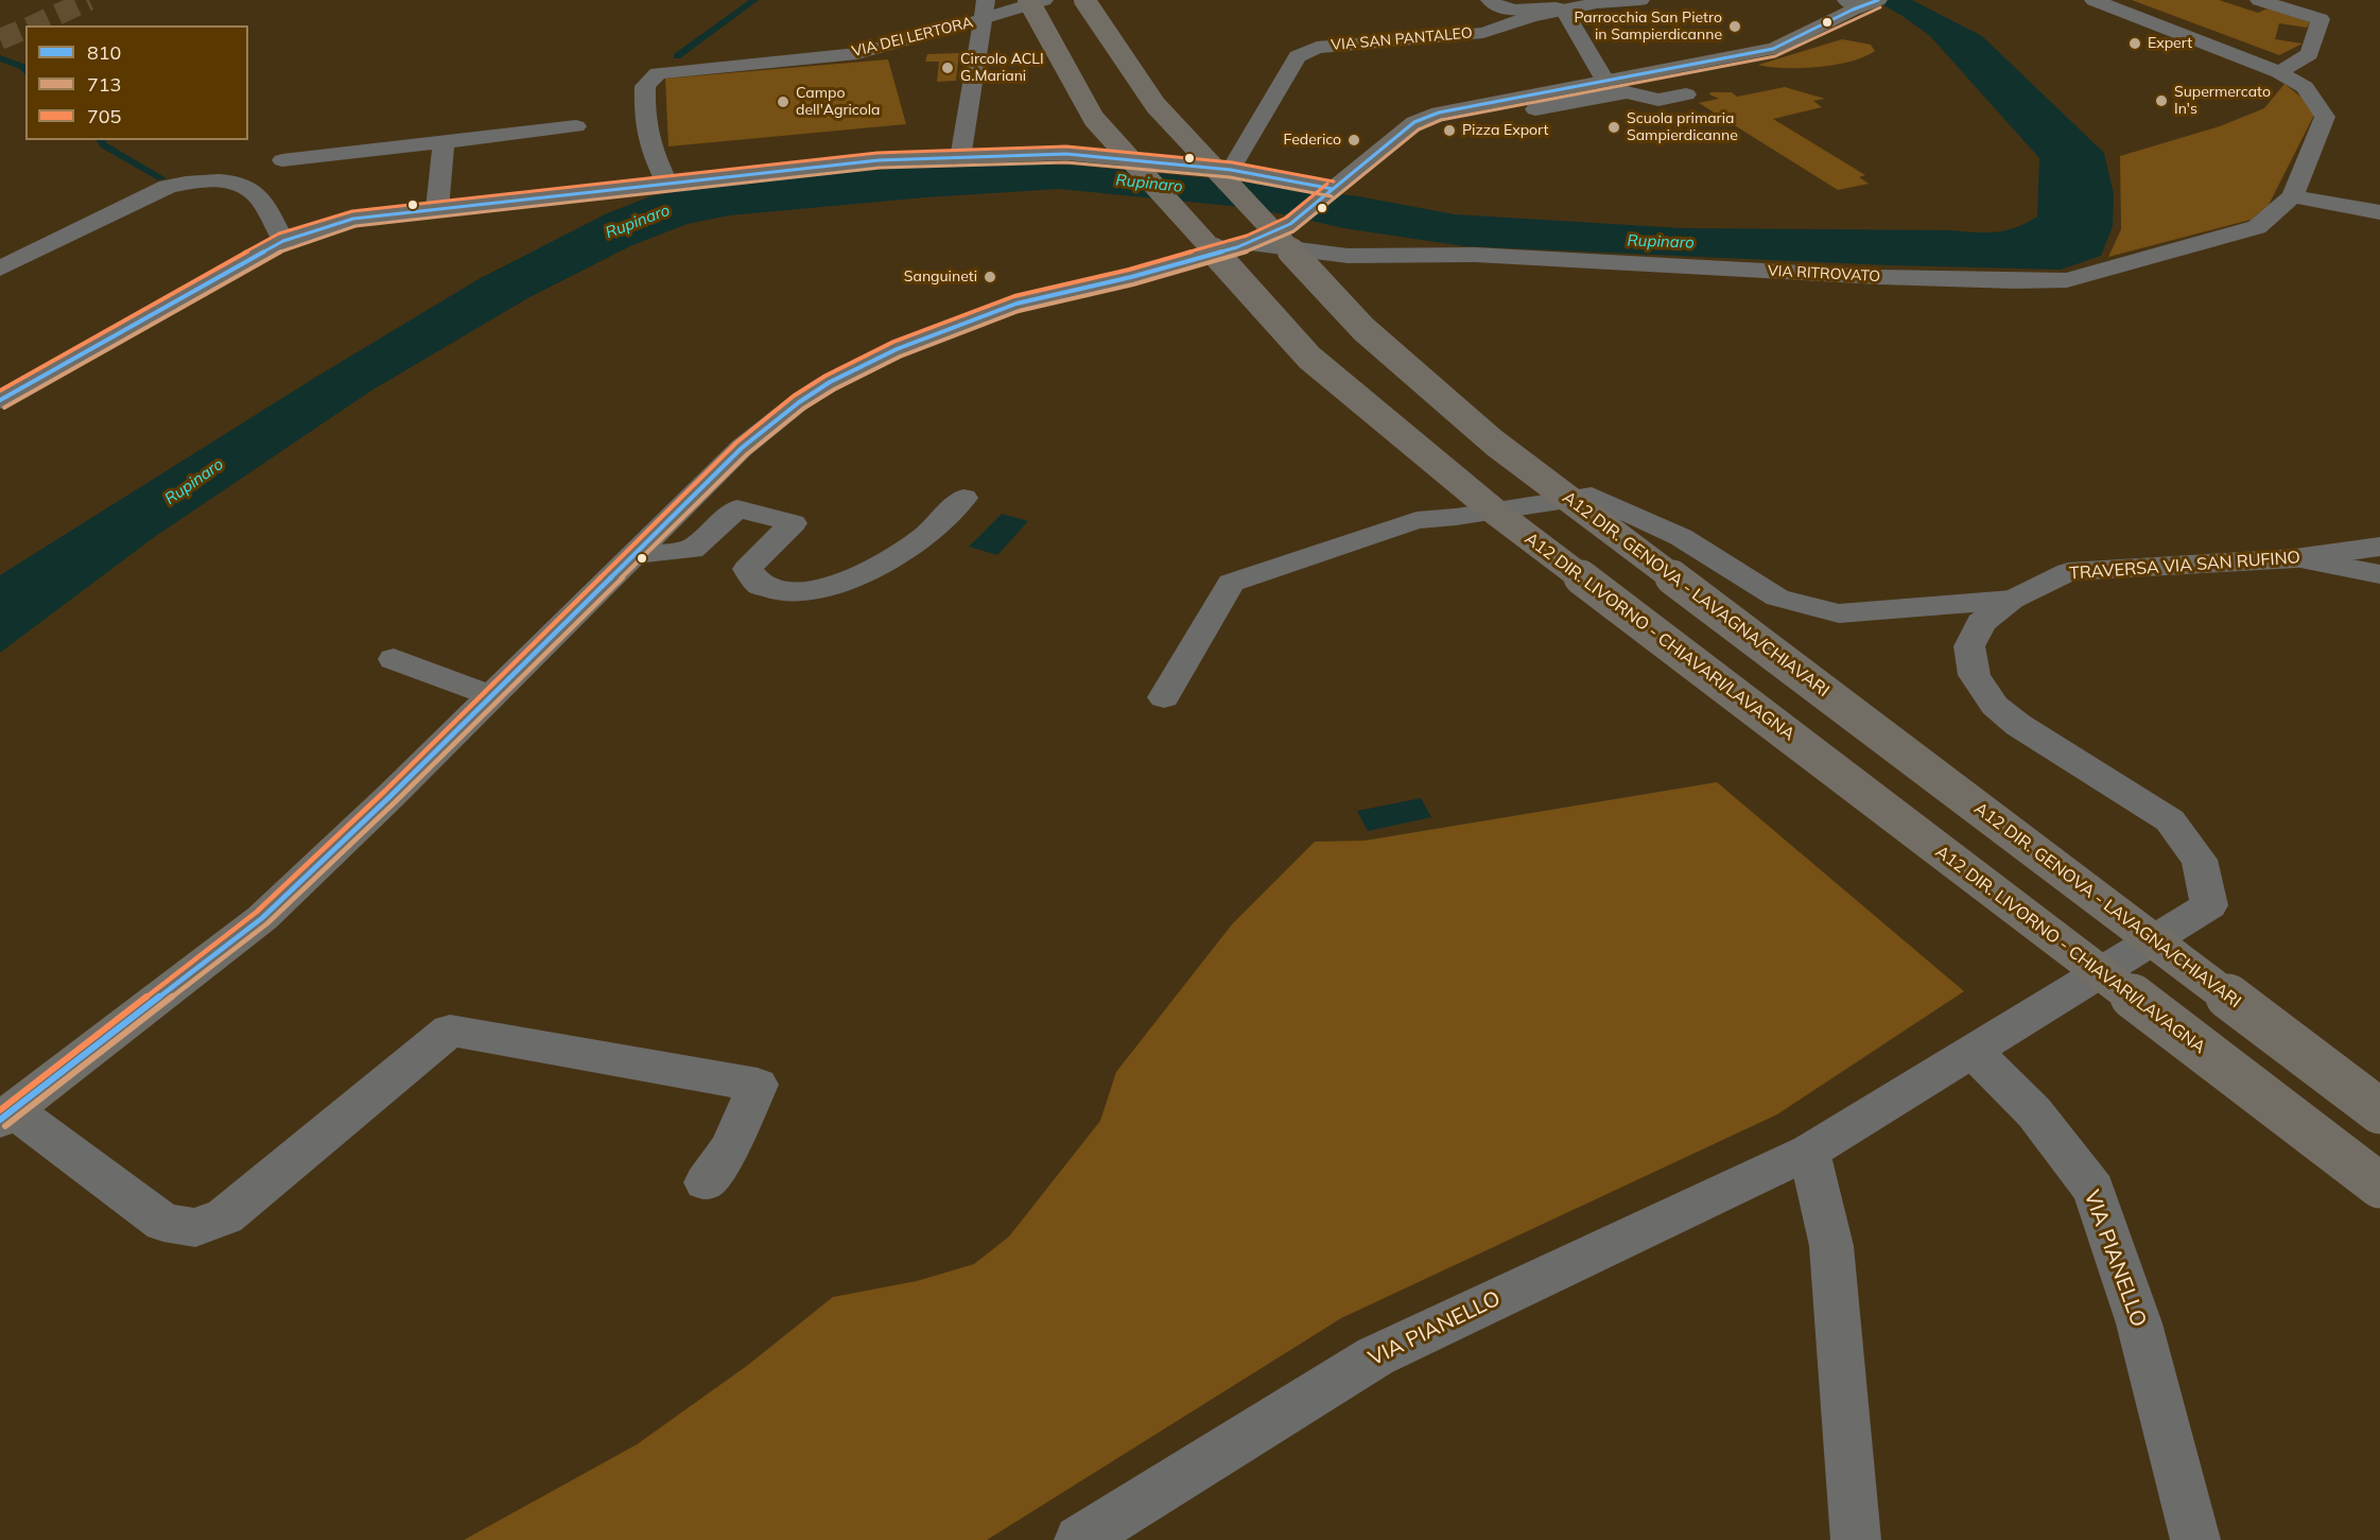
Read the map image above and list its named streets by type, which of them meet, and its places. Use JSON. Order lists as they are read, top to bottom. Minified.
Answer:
{"streets":{"highway":["A12 DIR. GENOVA - LAVAGNA/CHIAVARI","A12 DIR. LIVORNO - CHIAVARI/LAVAGNA"],"street":["VIA DEI LERTORA","VIA SAN PANTALEO","VIA RITROVATO","TRAVERSA VIA SAN RUFINO","VIA PIANELLO"]},"crossings":[["TRAVERSA VIA SAN RUFINO","VIA PIANELLO"]],"water":["Rupinaro"],"places":["Parrocchia San Pietro in Sampierdicanne","Expert","Circolo ACLI G.Mariani","Supermercato In's","Campo dell'Agricola","Scuola primaria Sampierdicanne","Pizza Export","Federico","Sanguineti"],"lines":["transit line 810","transit line 713","transit line 705"],"legend":["810","713","705"]}
